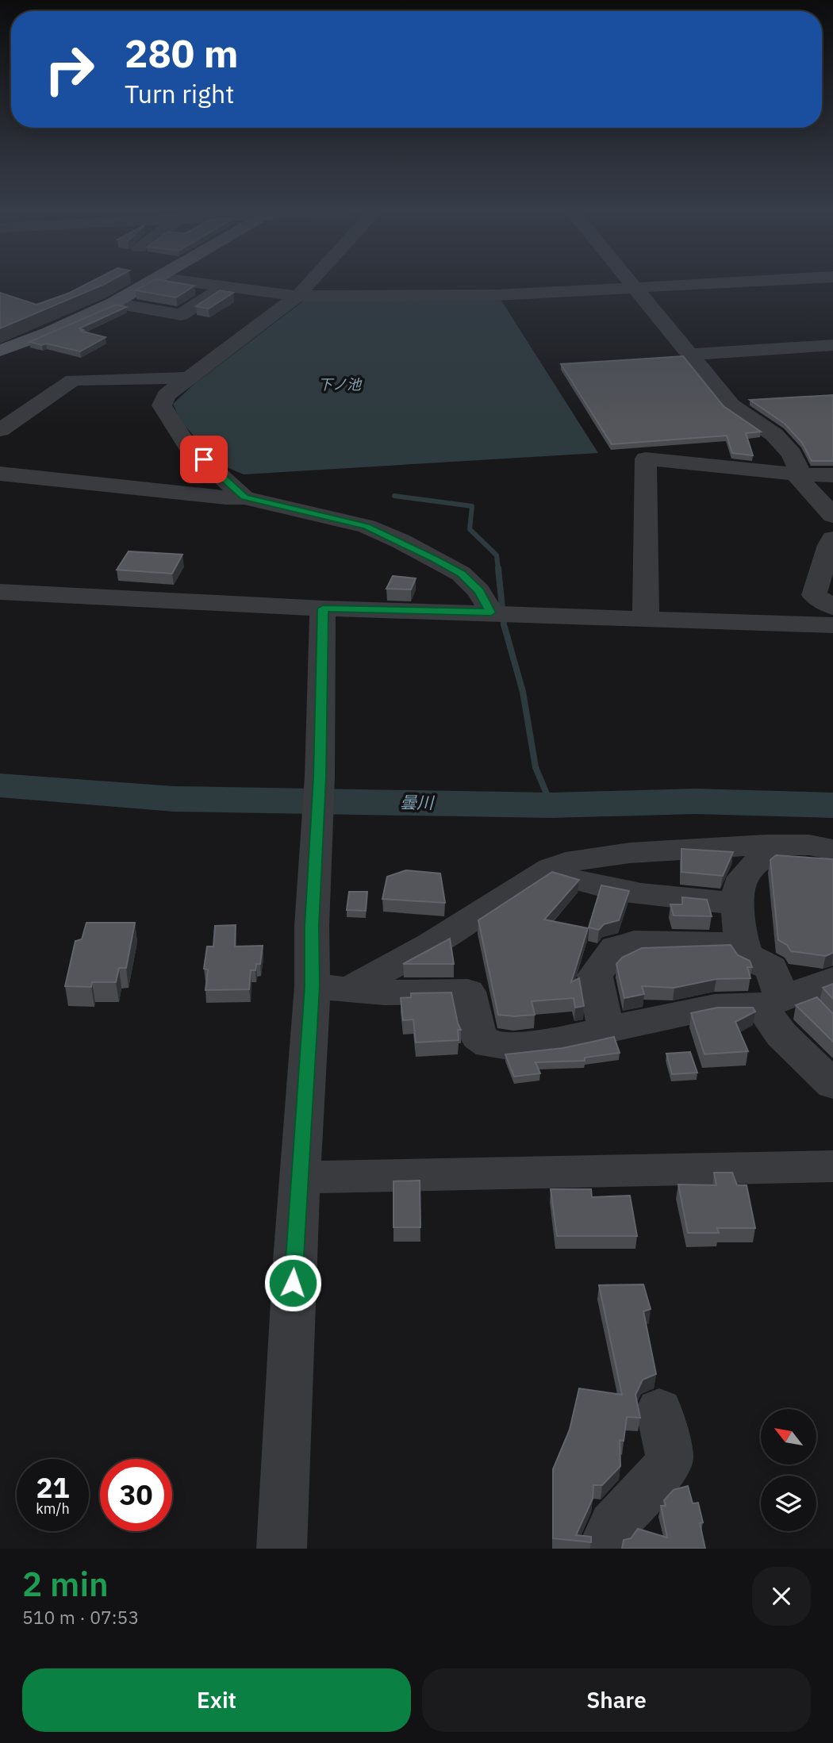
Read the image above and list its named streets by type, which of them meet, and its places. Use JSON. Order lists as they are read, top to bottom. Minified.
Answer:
{"water":["下ノ池","曇川"],"north":"top left","page":{"turn":["280 m","Turn right"],"speed":"21 km/h","limit":"30","heading":["2 min","510 m · 07:53"],"buttons":["Exit","Share"]}}
